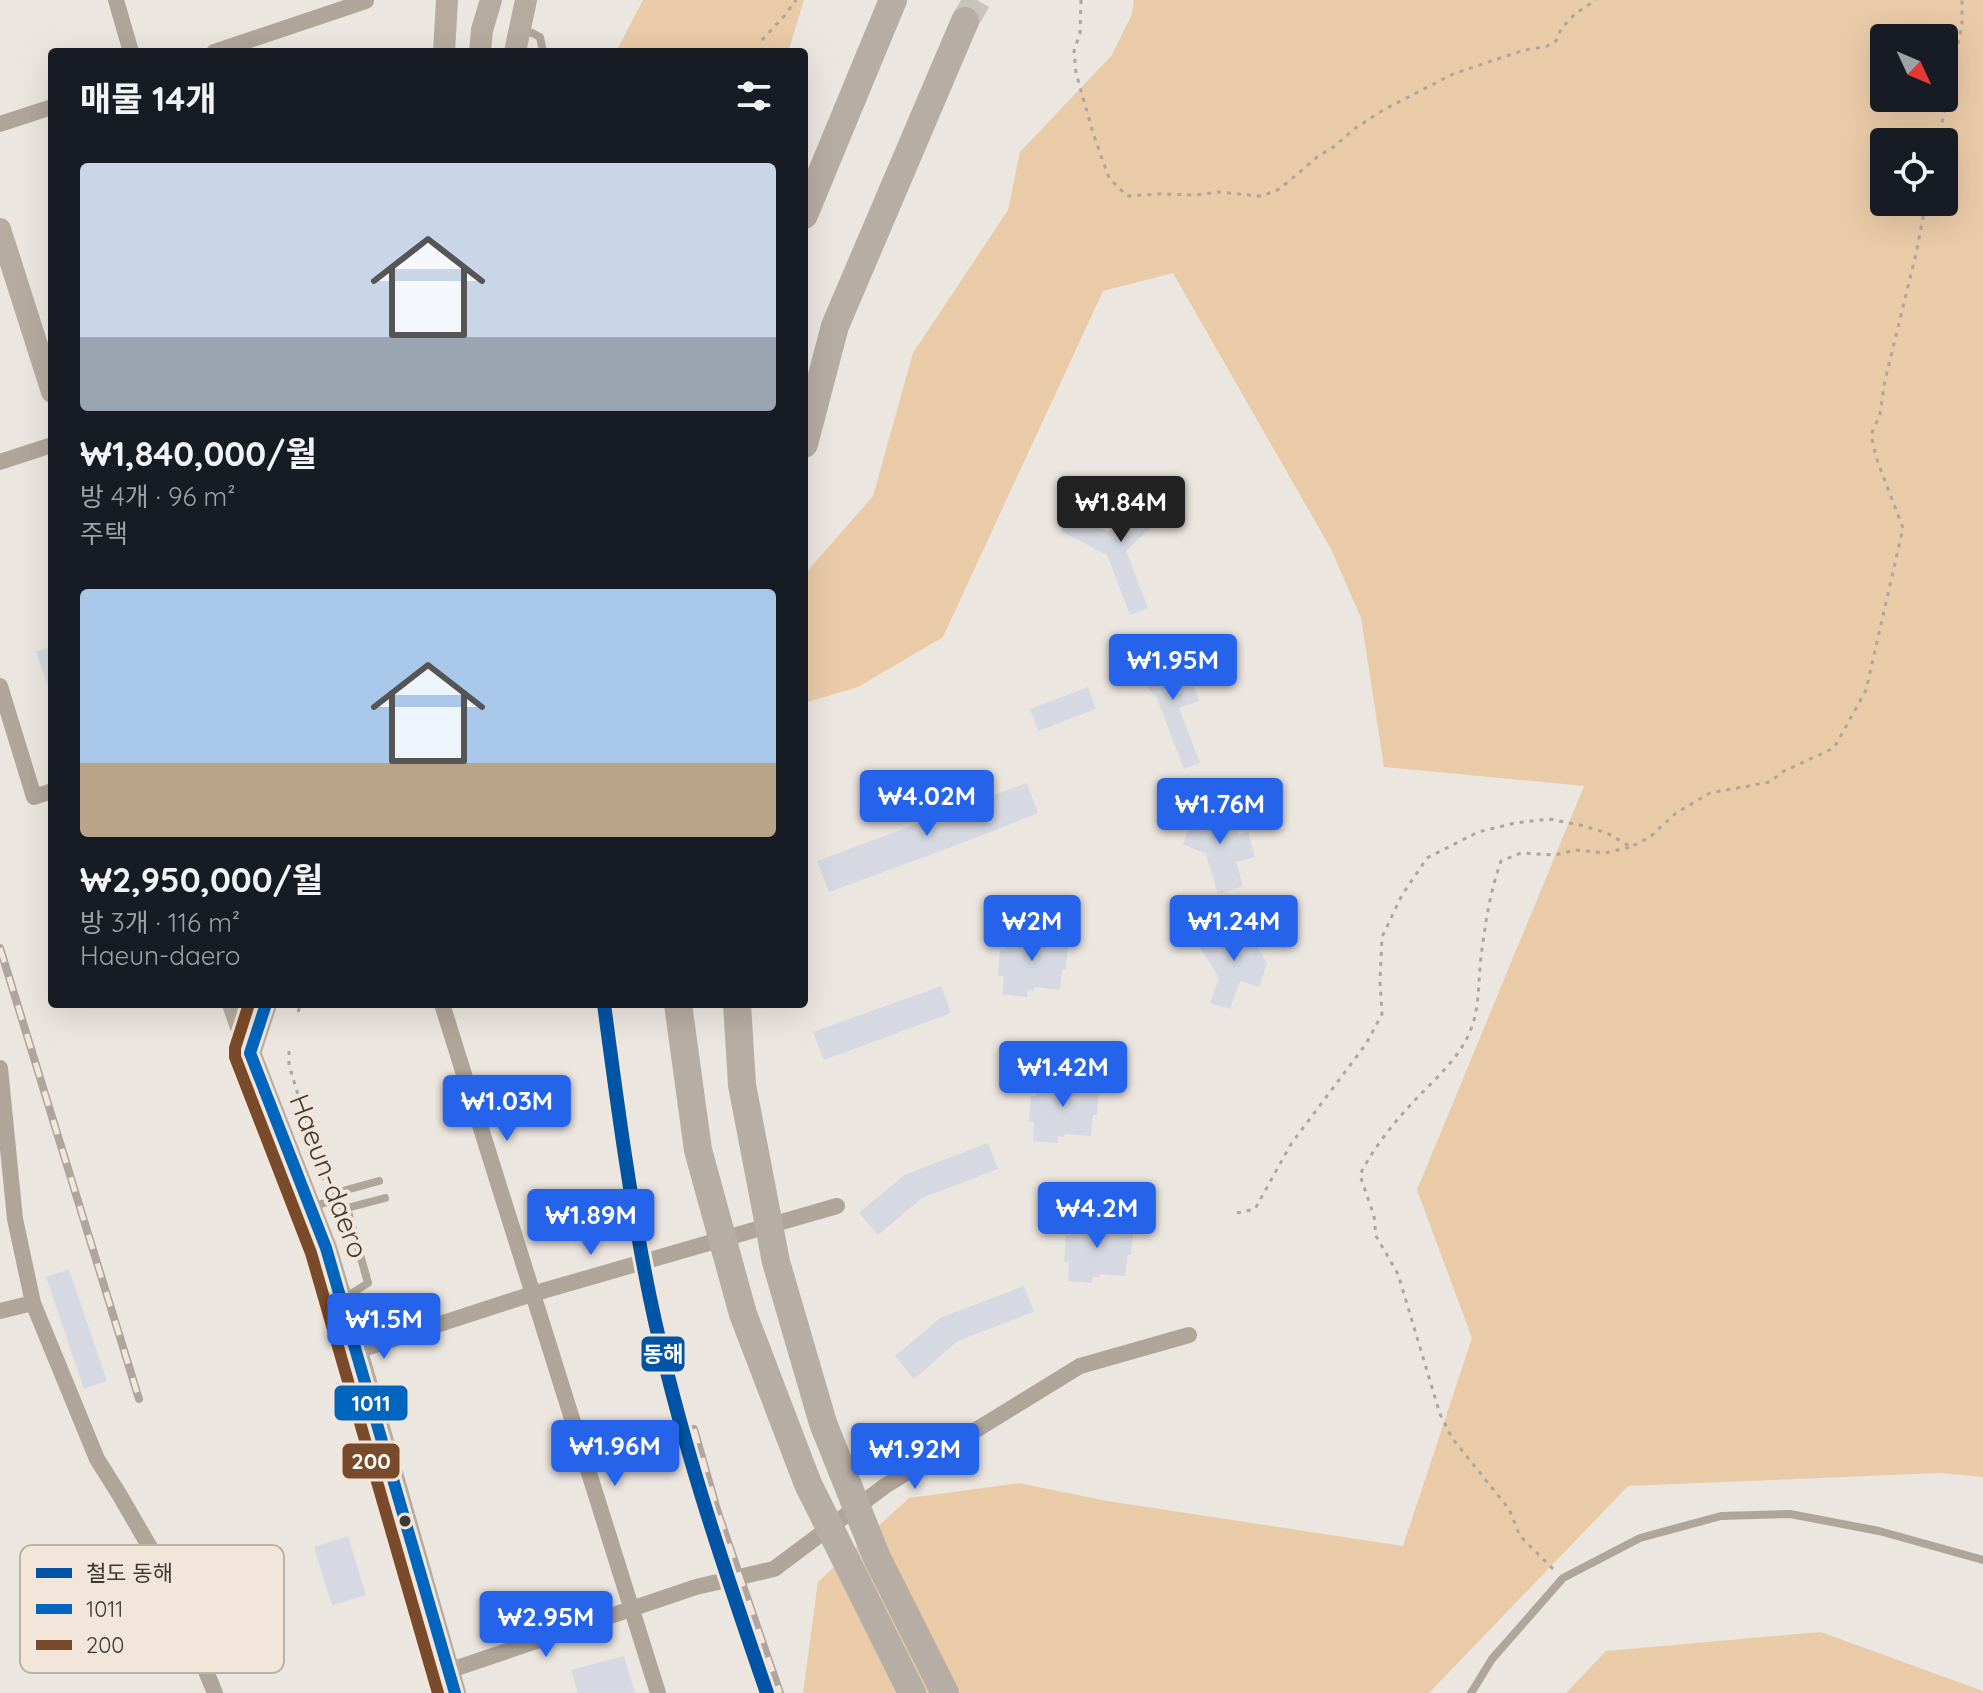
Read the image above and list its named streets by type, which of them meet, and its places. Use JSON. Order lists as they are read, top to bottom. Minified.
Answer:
{"streets":{"main road":["Haeun-daero"]},"lines":["rail line 동해","transit line 1011","transit line 200"],"legend":["철도 동해","1011","200"],"north":"bottom right","page":{"heading":"매물 14개","list":[{"name":"₩1,840,000/월","note":"방 4개 · 96 m² · 주택"},{"name":"₩2,950,000/월","note":"방 3개 · 116 m² · Haeun-daero"}],"price":["₩1.84M","₩1.95M","₩4.02M","₩1.76M","₩2M","₩1.24M","₩1.42M","₩1.03M","₩4.2M","₩1.89M","₩1.5M","₩1.96M","₩1.92M","₩2.95M"]}}
